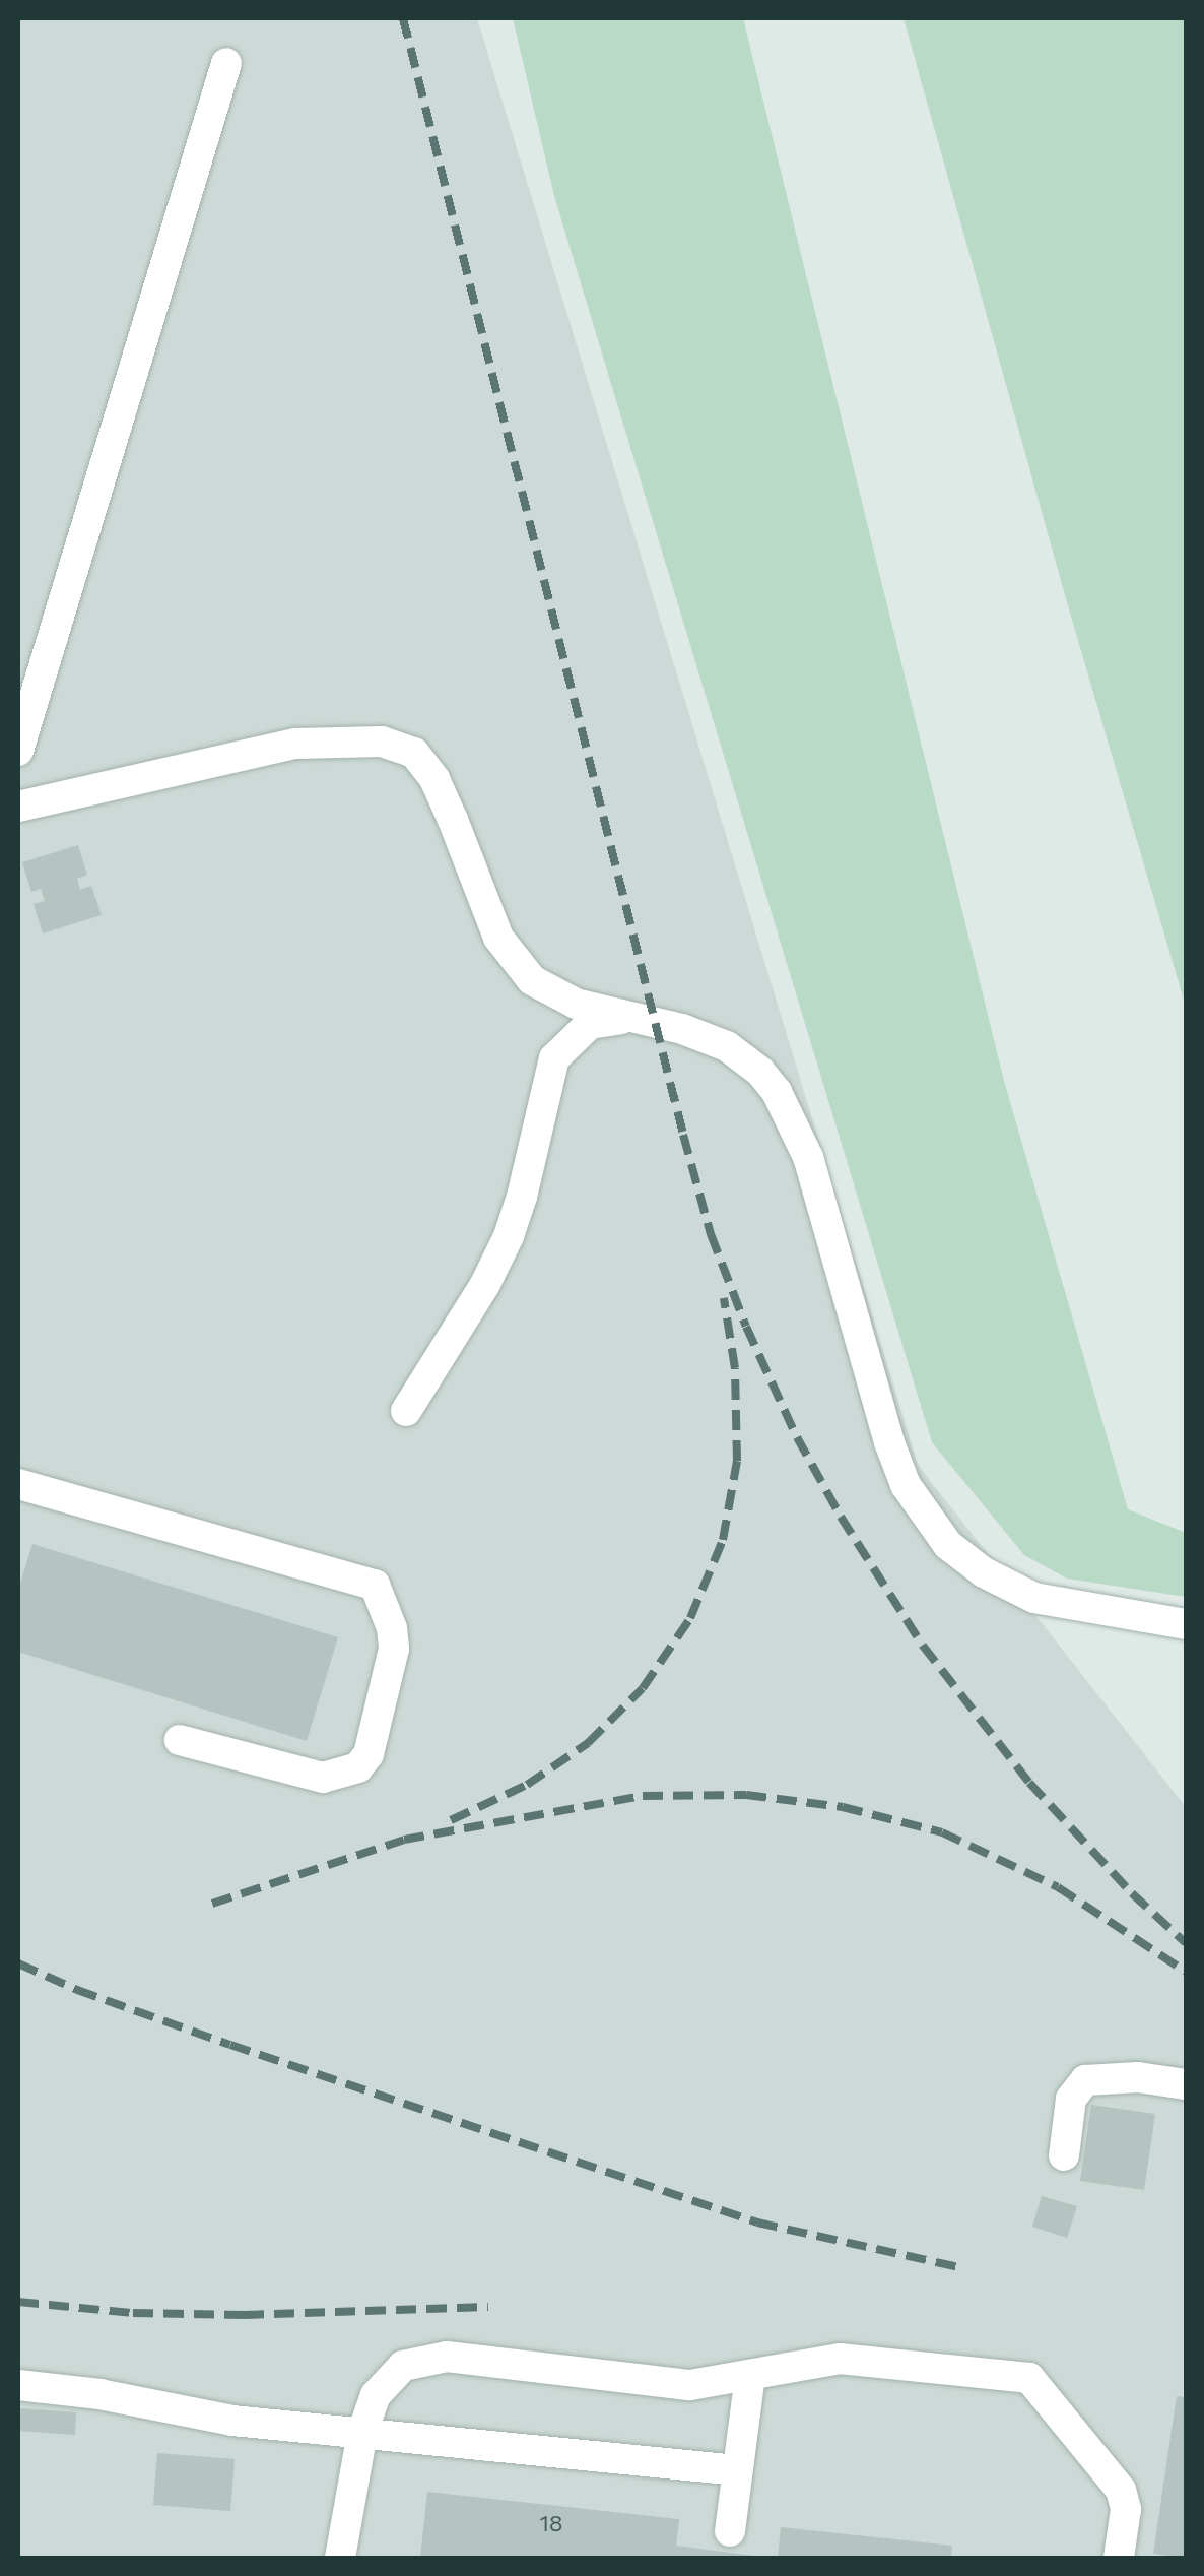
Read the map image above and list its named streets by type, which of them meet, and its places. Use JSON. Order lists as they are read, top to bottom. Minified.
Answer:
{"house_numbers":["18"]}
